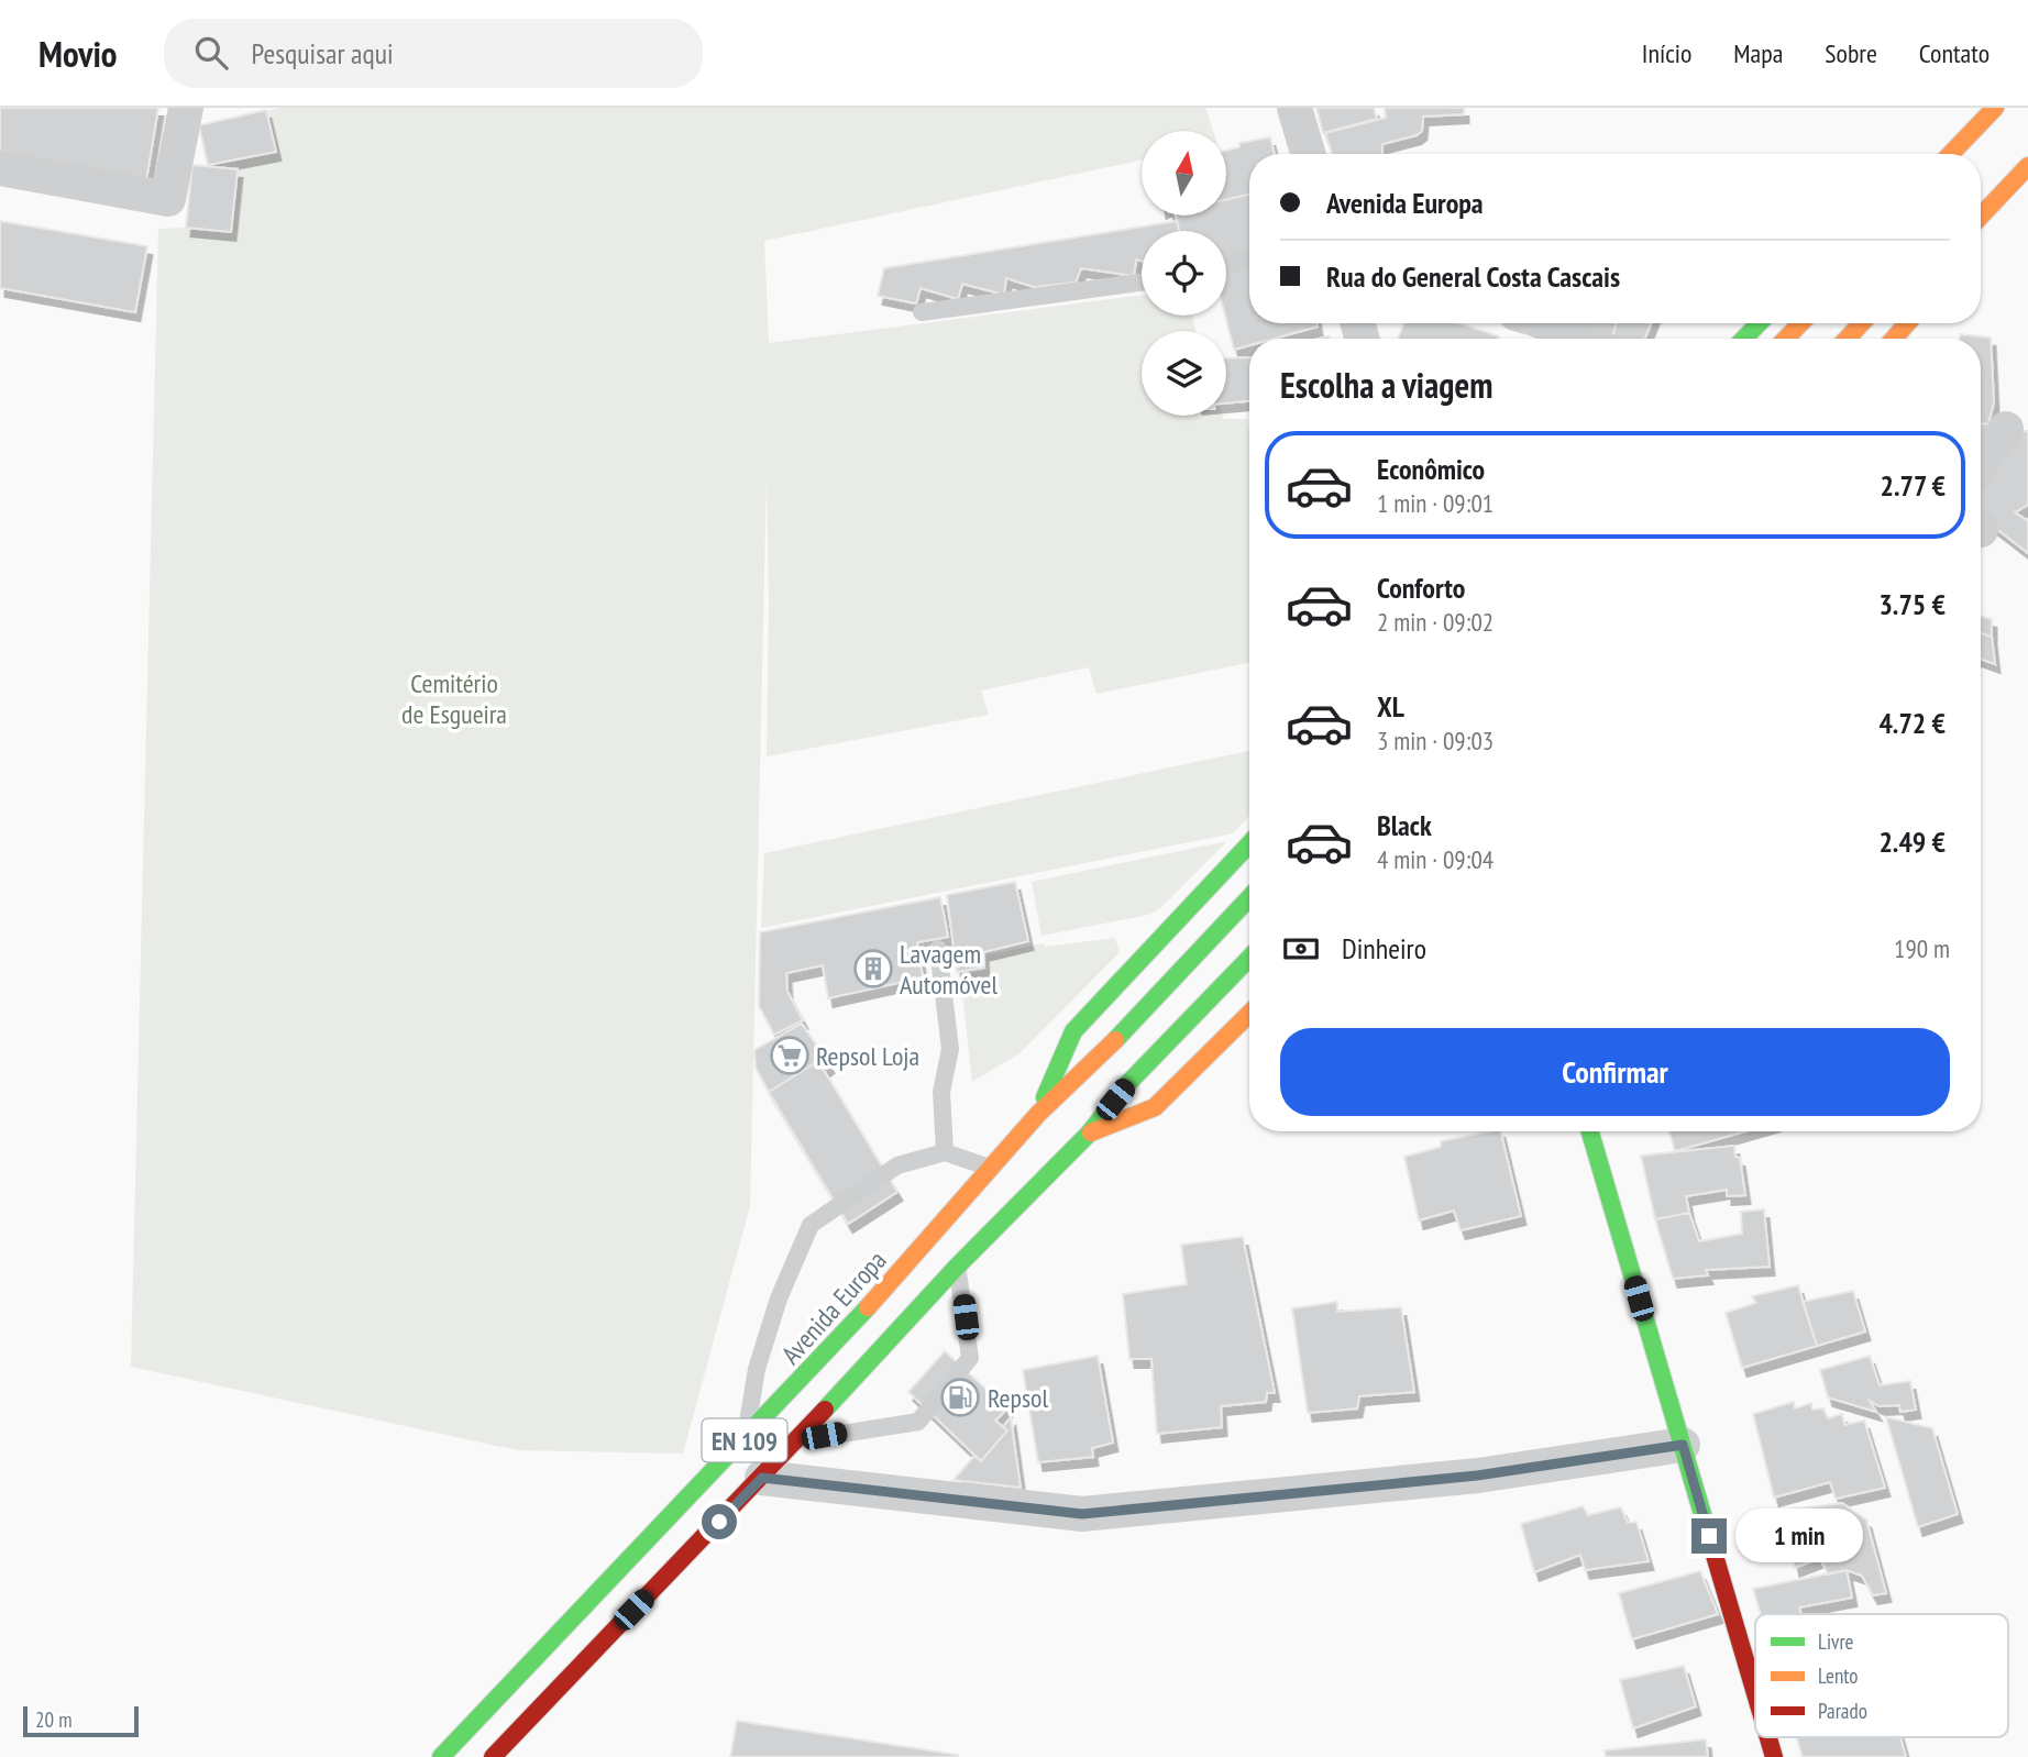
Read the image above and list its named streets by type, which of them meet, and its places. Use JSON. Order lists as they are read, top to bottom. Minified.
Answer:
{"streets":{"main road":["Avenida Europa","EN 109"]},"parks":["Cemitério de Esgueira"],"places":{"building":["Lavagem Automóvel"],"supermarket":["Repsol Loja"],"fuel station":["Repsol"]},"legend":["Livre","Lento","Parado"],"scale_bar":"20 m","north":"top","page":{"header":"Movio","search":"Pesquisar aqui","nav":["Início","Mapa","Sobre","Contato"],"banner":["Avenida Europa","Rua do General Costa Cascais"],"heading":"Escolha a viagem","list":[{"name":"Econômico","note":"1 min · 09:01","value":"2.77 €"},{"name":"Conforto","note":"2 min · 09:02","value":"3.75 €"},{"name":"XL","note":"3 min · 09:03","value":"4.72 €"},{"name":"Black","note":"4 min · 09:04","value":"2.49 €"}],"pay":["Dinheiro","190 m"],"buttons":"Confirmar","bubble":"1 min","scale":"20 m"}}
